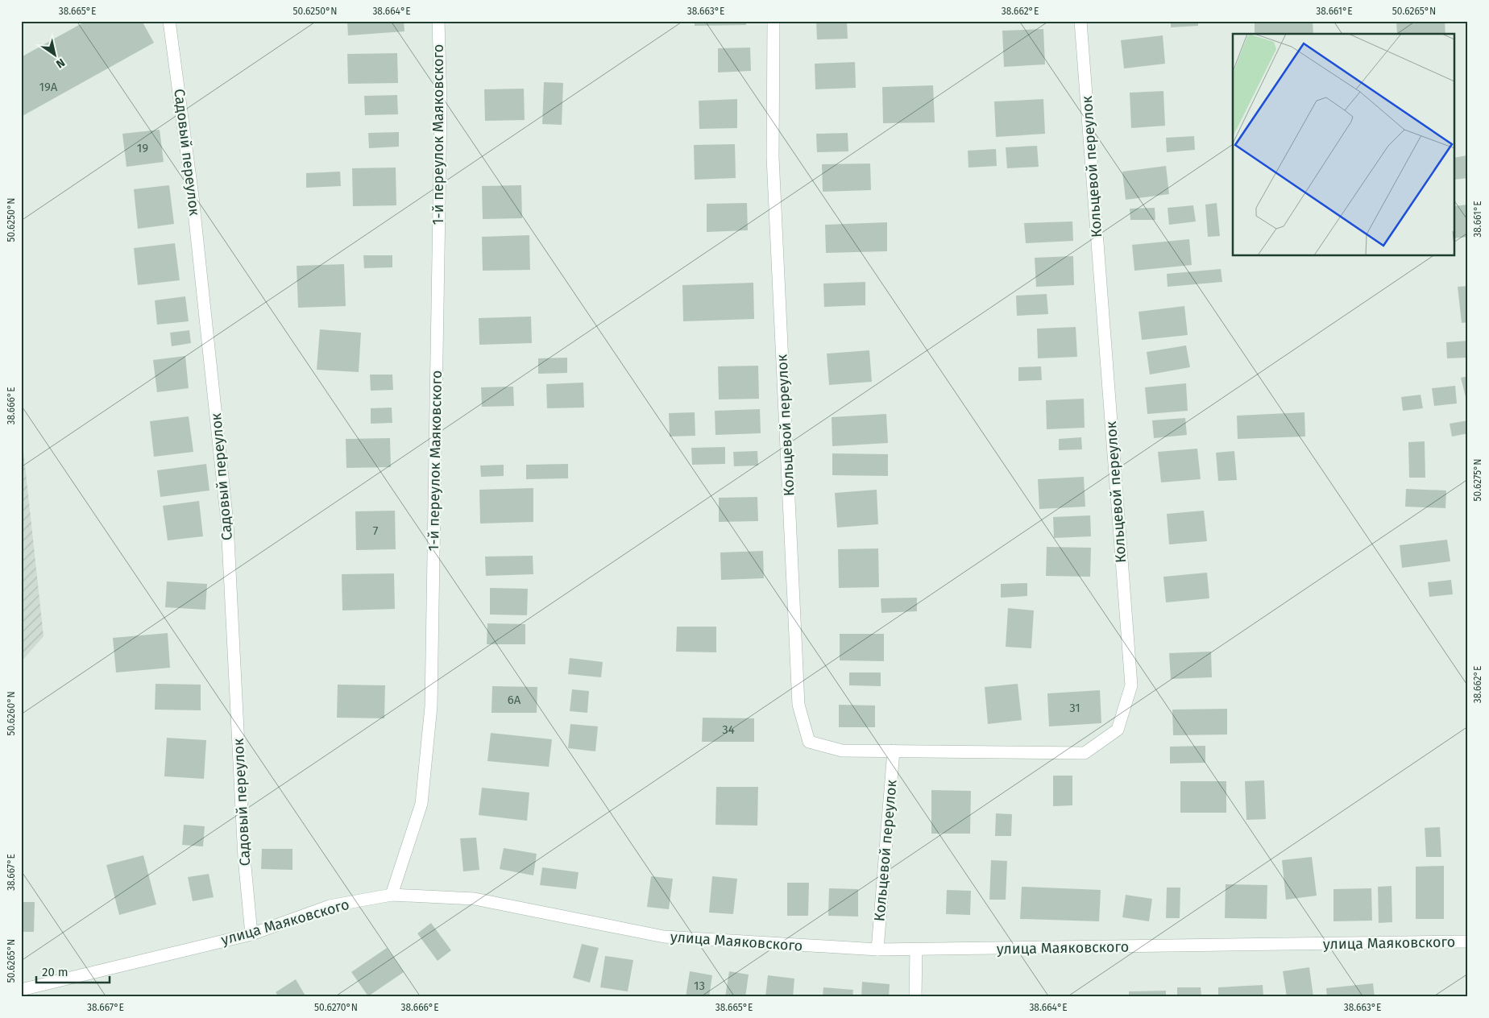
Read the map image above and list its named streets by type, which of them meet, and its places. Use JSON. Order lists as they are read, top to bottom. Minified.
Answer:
{"streets":{"street":["1-й переулок Маяковского","Садовый переулок","Кольцевой переулок","улица Маяковского"]},"crossings":[["1-й переулок Маяковского","улица Маяковского"],["Садовый переулок","улица Маяковского"],["Кольцевой переулок","улица Маяковского"]],"house_numbers":["19А","19","7","6А","31","34","13"],"scale_bar":"20 m","north":"bottom right","coordinates":["38.665°E","50.6250°N","38.664°E","38.663°E","38.662°E","38.661°E","50.6265°N","38.666°E","50.6275°N","50.6260°N","38.667°E","50.6270°N"]}
